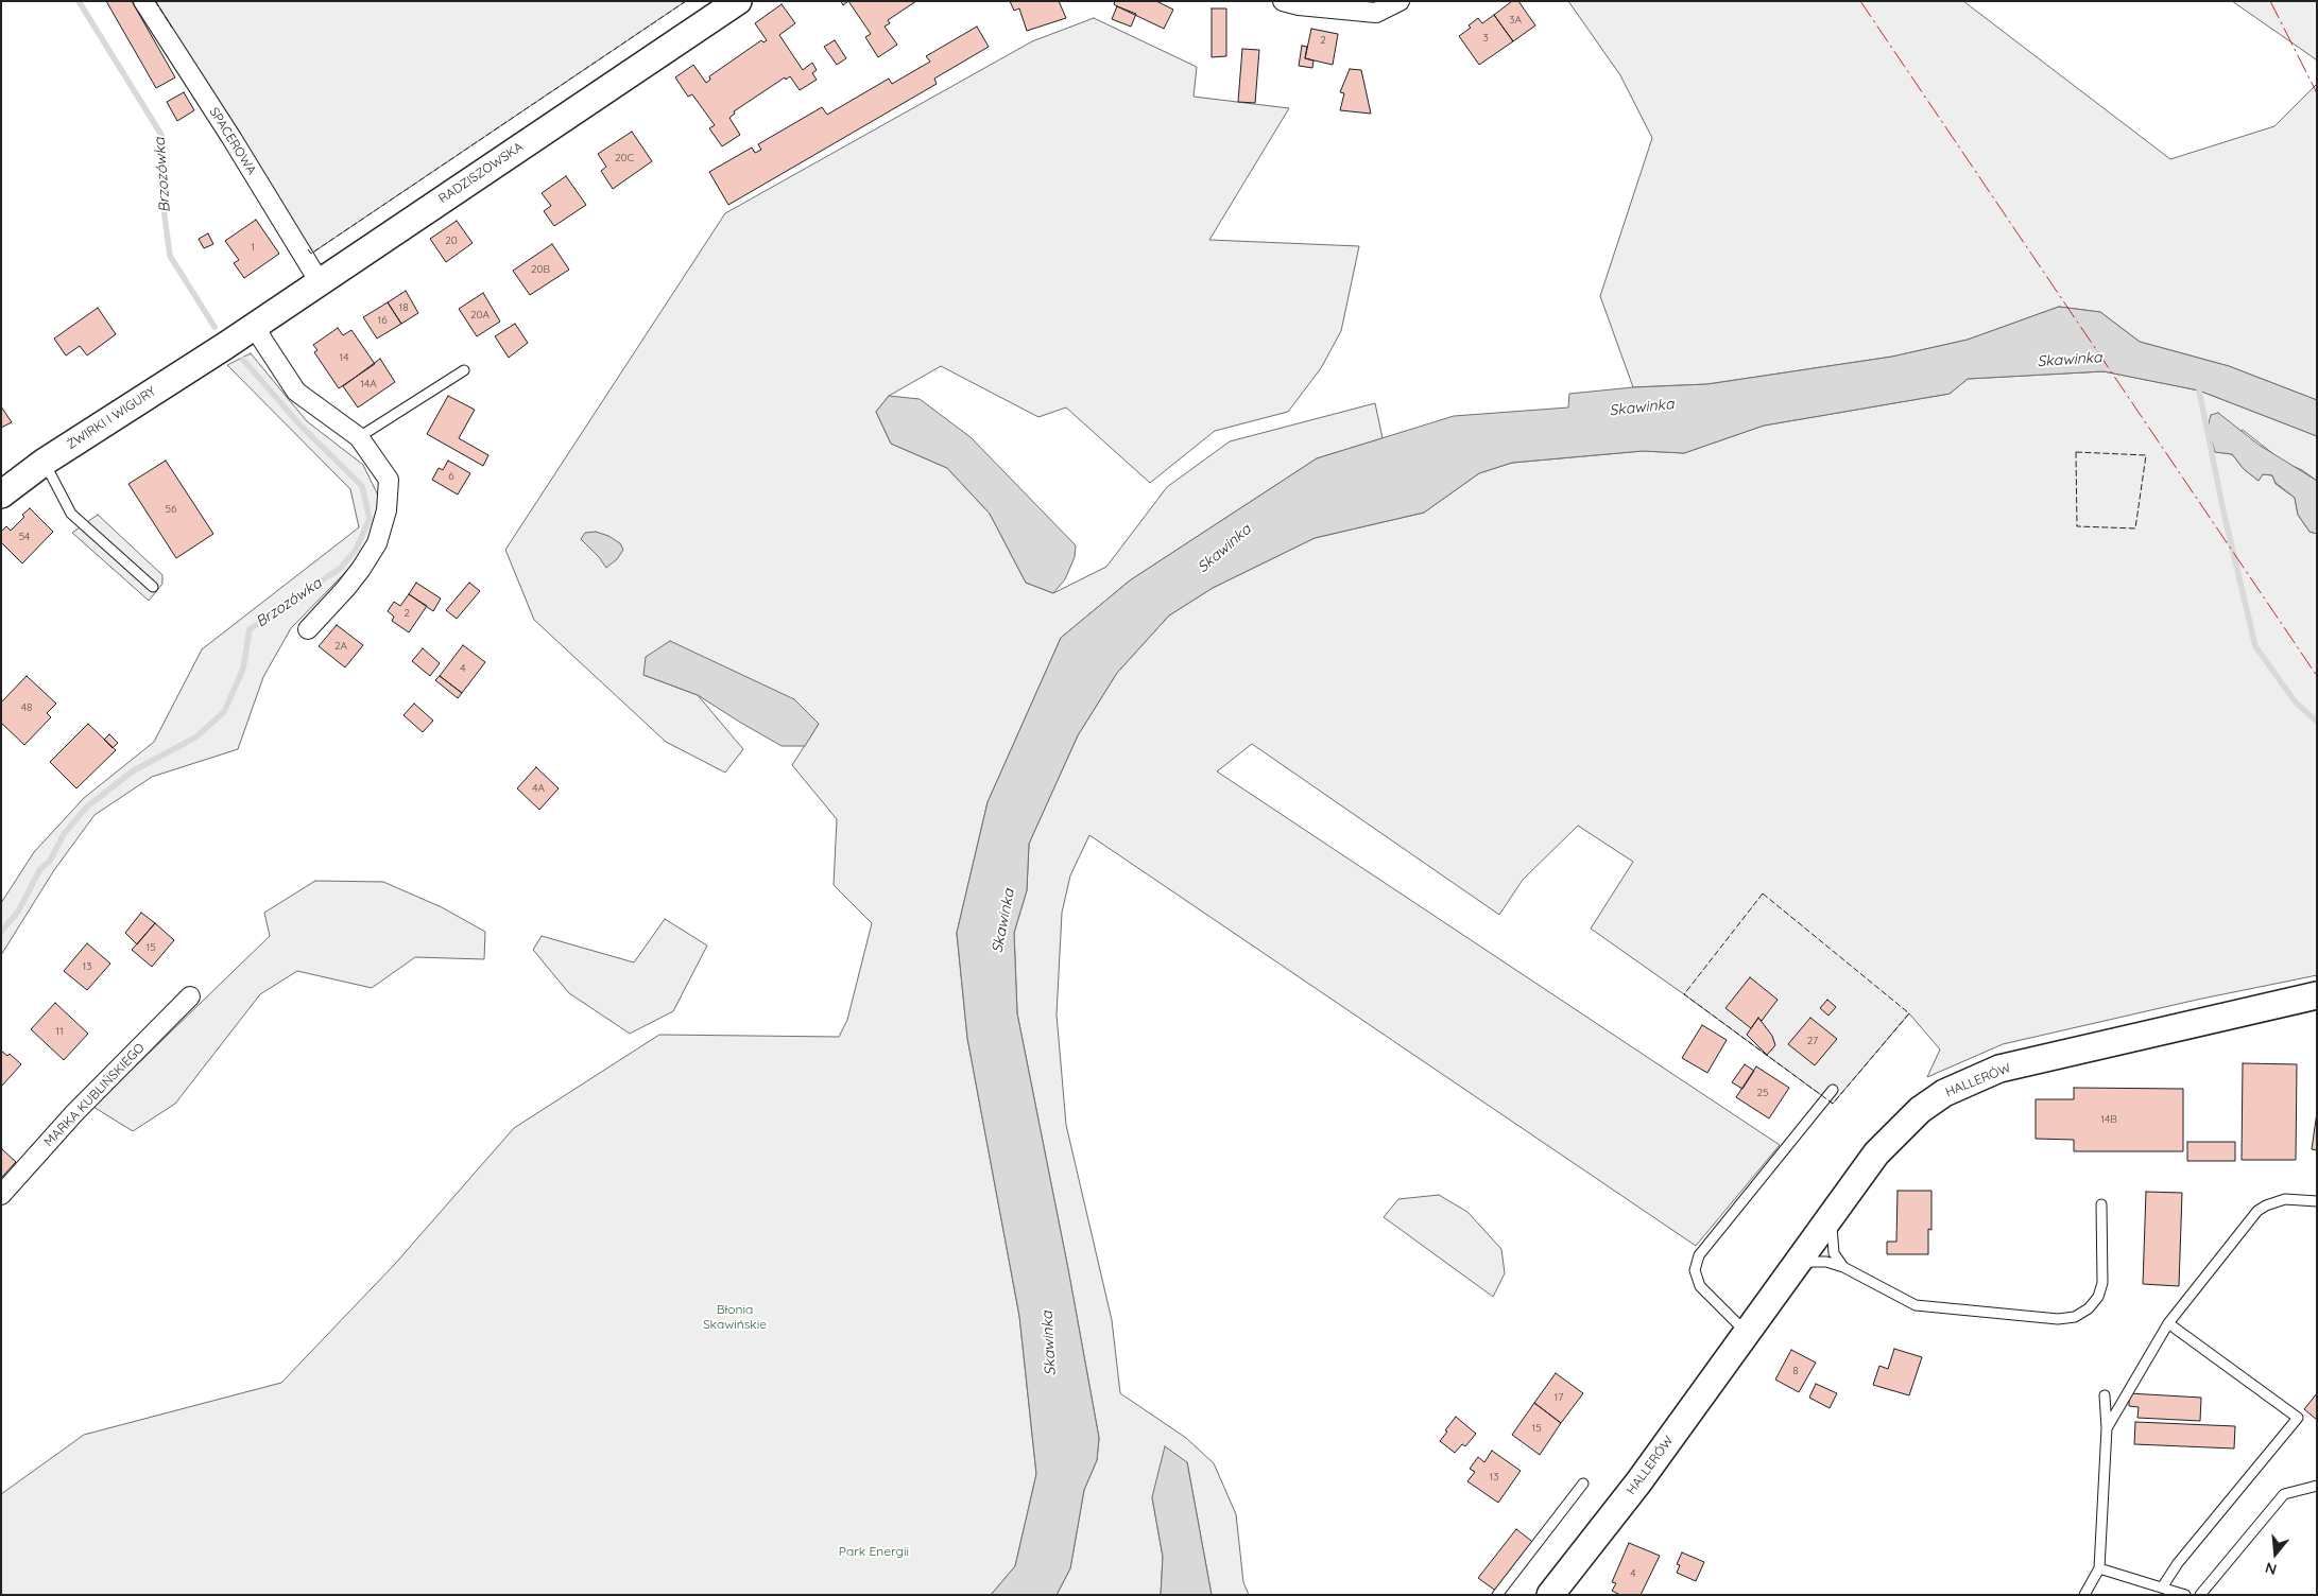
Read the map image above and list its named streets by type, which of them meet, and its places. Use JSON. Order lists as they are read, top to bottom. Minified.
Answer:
{"streets":{"street":["SPACEROWA","RADZISZOWSKA","ŻWIRKI I WIGURY","HALLERÓW","MARKA KUBLIŃSKIEGO"]},"crossings":[["SPACEROWA","RADZISZOWSKA"],["RADZISZOWSKA","ŻWIRKI I WIGURY"]],"water":["Brzozówka","Skawinka"],"parks":["Błonia Skawińskie","Park Energii"],"house_numbers":["3A","3","2","20C","20","1","20B","18","20A","16","14","14A","6","56","54","2","2A","4","48","4A","15","13","11","27","25","14B","8","17","15","13","4"],"north":"bottom"}
